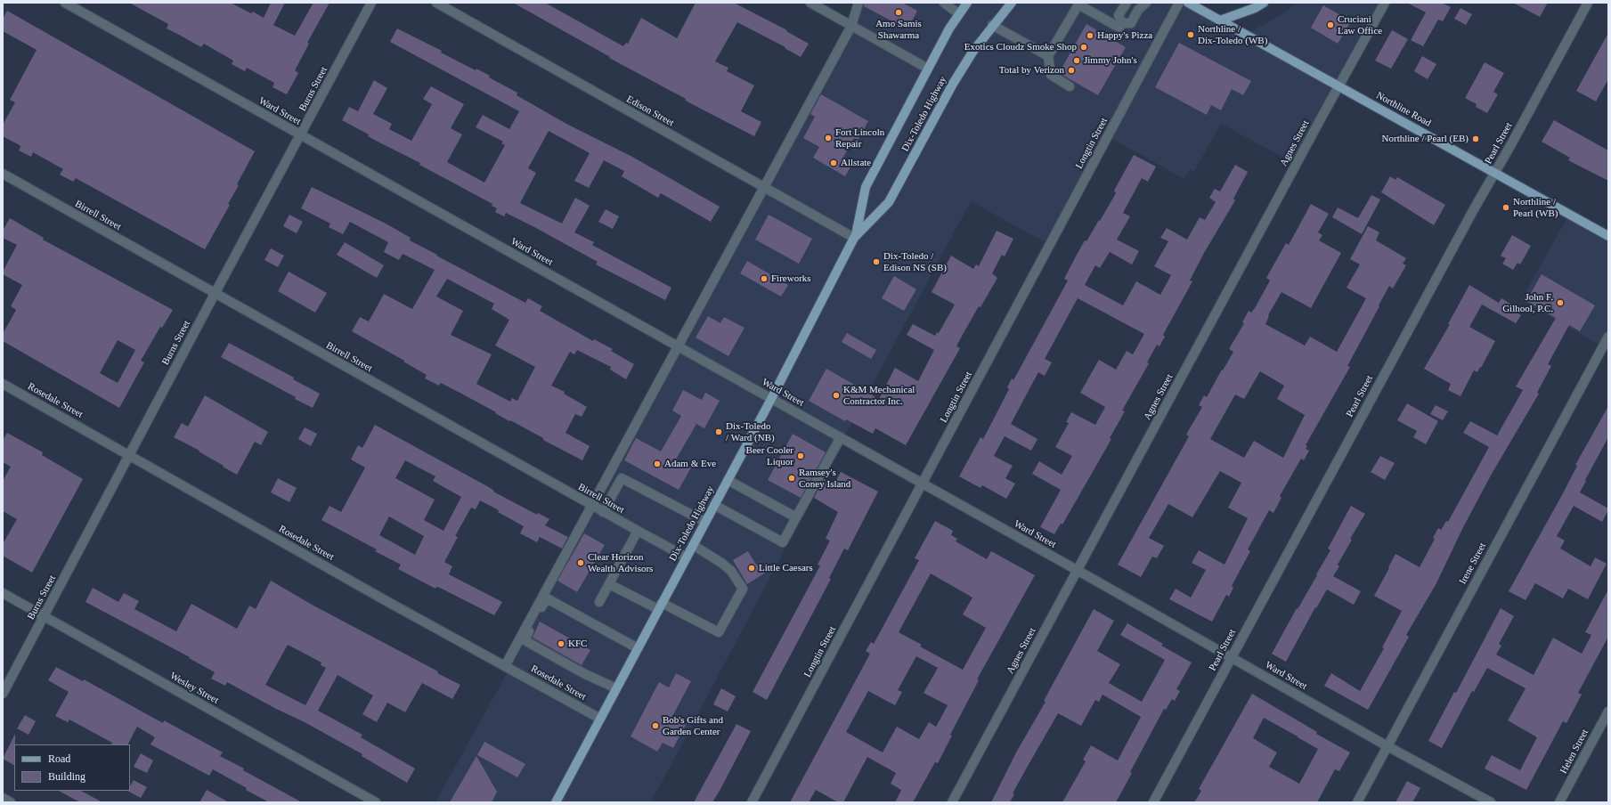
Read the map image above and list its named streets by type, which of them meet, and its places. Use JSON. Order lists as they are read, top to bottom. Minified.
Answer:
{"streets":{"main road":["Northline Road","Dix-Toledo Highway"],"street":["Burns Street","Ward Street","Edison Street","Longtin Street","Agnes Street","Pearl Street","Birrell Street","Rosedale Street","Irene Street","Wesley Street","Helen Street"]},"crossings":[["Burns Street","Ward Street"],["Burns Street","Birrell Street"],["Burns Street","Rosedale Street"],["Burns Street","Wesley Street"],["Northline Road","Agnes Street"],["Northline Road","Pearl Street"],["Ward Street","Dix-Toledo Highway"],["Ward Street","Longtin Street"],["Ward Street","Agnes Street"],["Ward Street","Pearl Street"],["Ward Street","Irene Street"],["Edison Street","Dix-Toledo Highway"],["Dix-Toledo Highway","Birrell Street"],["Dix-Toledo Highway","Rosedale Street"]],"places":["Amo Samis Shawarma","Cruciani Law Office","Northline / Dix-Toledo (WB)","Happy's Pizza","Exotics Cloudz Smoke Shop","Jimmy John's","Total by Verizon","Fort Lincoln Repair","Northline / Pearl (EB)","Allstate","Northline / Pearl (WB)","Dix-Toledo / Edison NS (SB)","Fireworks","John F. Gilhool, P.C.","K&M Mechanical Contractor Inc.","Dix-Toledo / Ward (NB)","Beer Cooler Liquor","Adam & Eve","Ramsey's Coney Island","Clear Horizon Wealth Advisors","Little Caesars","KFC","Bob's Gifts and Garden Center"],"legend":["Road","Building"]}
